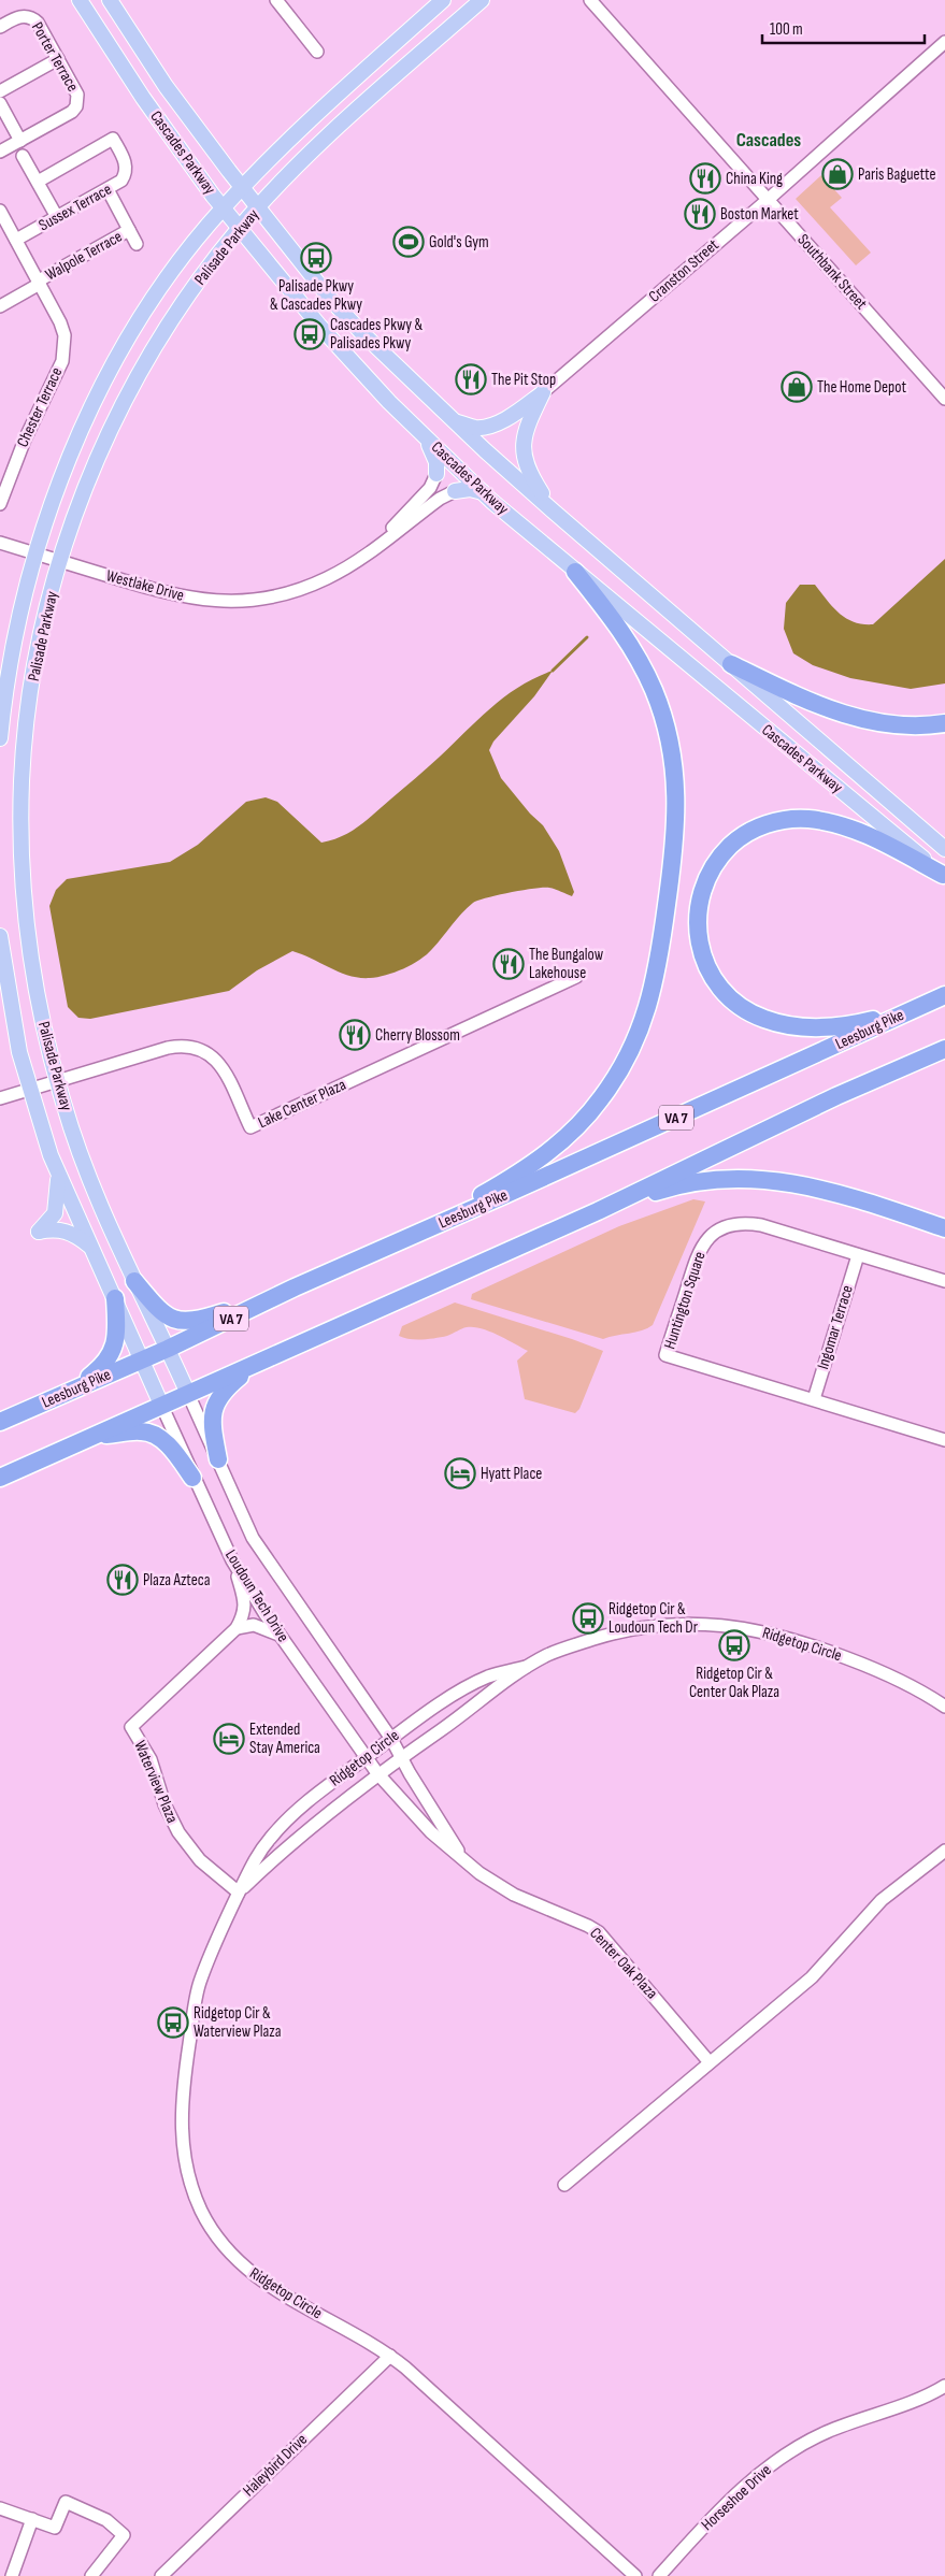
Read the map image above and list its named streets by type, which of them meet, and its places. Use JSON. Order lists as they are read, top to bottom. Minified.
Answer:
{"streets":{"highway":["Leesburg Pike","VA 7"],"main road":["Cascades Parkway","Palisade Parkway"],"street":["Porter Terrace","Sussex Terrace","Walpole Terrace","Cranston Street","Southbank Street","Chester Terrace","Westlake Drive","Lake Center Plaza","Huntington Square","Ingomar Terrace","Loudoun Tech Drive","Ridgetop Circle","Waterview Plaza","Center Oak Plaza","Haleybird Drive","Horseshoe Drive"]},"crossings":[["Cascades Parkway","Palisade Parkway"],["Sussex Terrace","Walpole Terrace"],["Sussex Terrace","Chester Terrace"],["Palisade Parkway","Westlake Drive"],["Palisade Parkway","Leesburg Pike"],["Palisade Parkway","Lake Center Plaza"],["Palisade Parkway","Loudoun Tech Drive"],["Walpole Terrace","Chester Terrace"],["Cranston Street","Southbank Street"],["Huntington Square","Ingomar Terrace"],["Loudoun Tech Drive","Ridgetop Circle"],["Loudoun Tech Drive","Center Oak Plaza"],["Ridgetop Circle","Waterview Plaza"],["Ridgetop Circle","Center Oak Plaza"],["Ridgetop Circle","Haleybird Drive"]],"districts":["Cascades"],"places":{"shop":["Paris Baguette","The Home Depot"],"restaurant":["China King","Boston Market","The Pit Stop","The Bungalow Lakehouse","Cherry Blossom","Plaza Azteca"],"sports":["Gold's Gym"],"bus stop":["Palisade Pkwy & Cascades Pkwy","Cascades Pkwy & Palisades Pkwy","Ridgetop Cir & Loudoun Tech Dr","Ridgetop Cir & Center Oak Plaza","Ridgetop Cir & Waterview Plaza"],"hotel":["Hyatt Place","Extended Stay America"]},"scale_bar":"100 m"}
